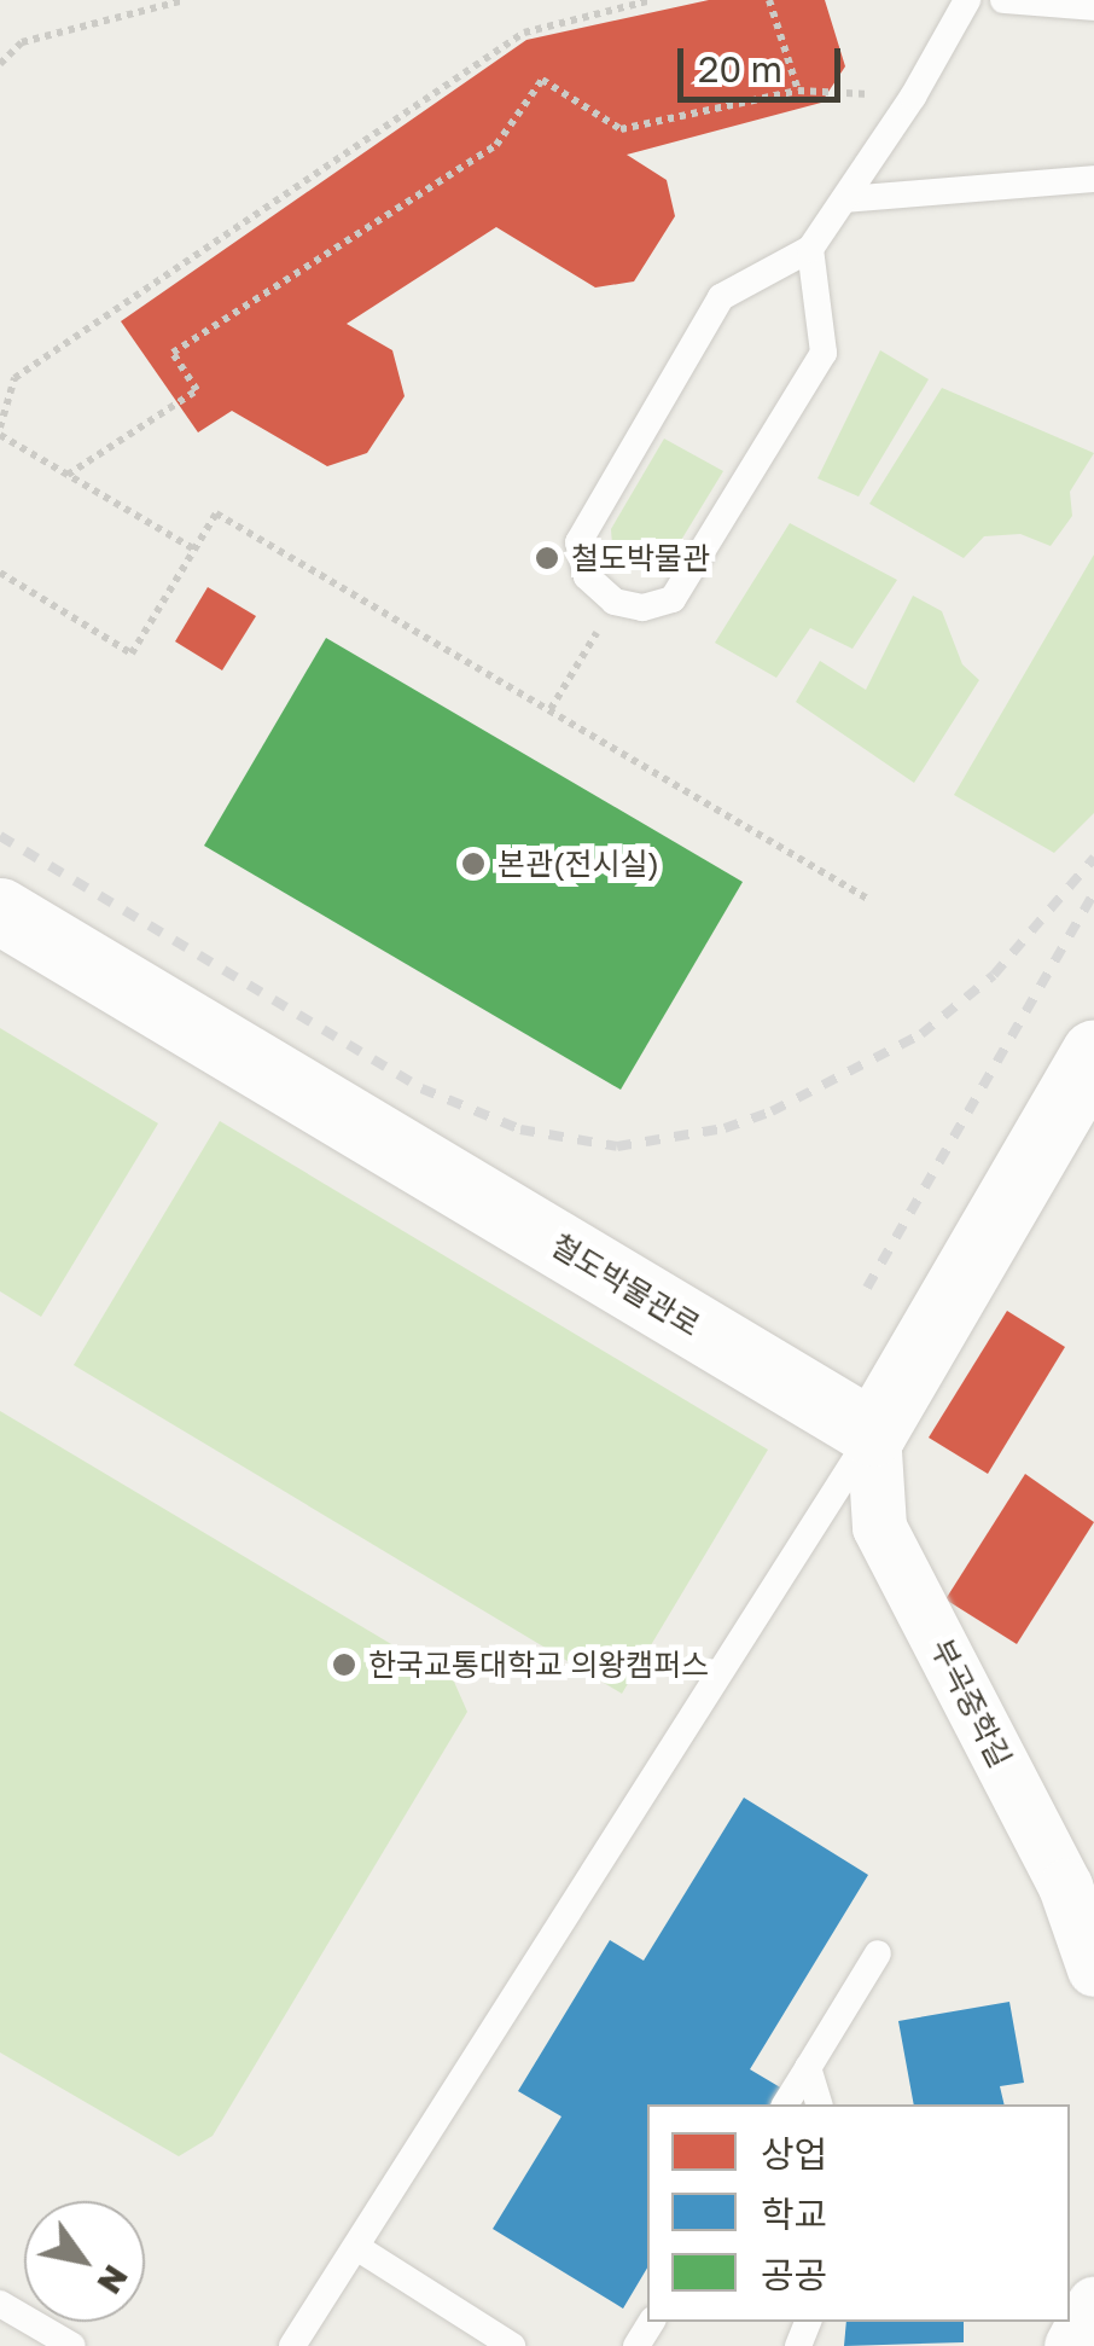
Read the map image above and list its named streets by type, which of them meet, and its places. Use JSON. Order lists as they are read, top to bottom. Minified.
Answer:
{"streets":{"street":["철도박물관로","부곡중학길"]},"crossings":[["철도박물관로","부곡중학길"]],"places":["철도박물관","본관(전시실)","한국교통대학교 의왕캠퍼스"],"legend":["상업","학교","공공"],"scale_bar":"20 m","north":"bottom right"}
